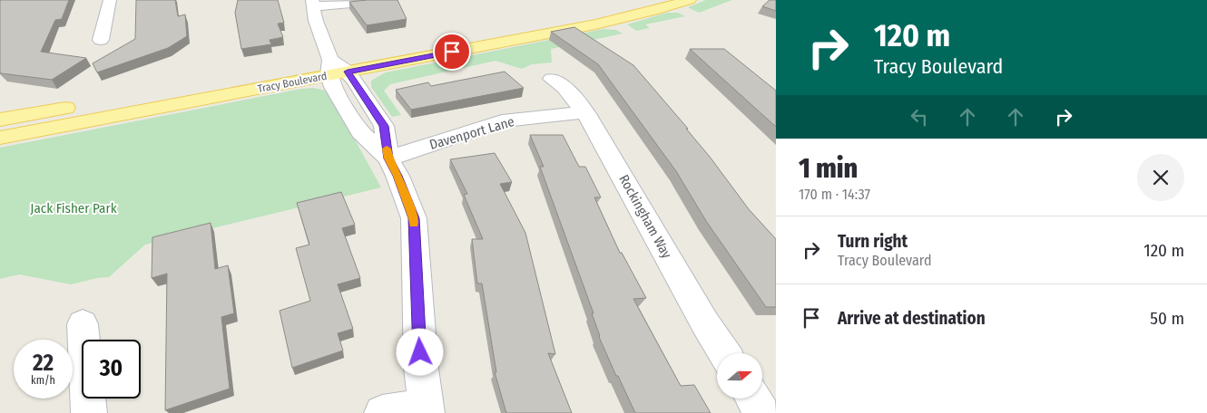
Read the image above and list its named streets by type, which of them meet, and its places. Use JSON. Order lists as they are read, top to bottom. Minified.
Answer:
{"streets":{"main road":["Tracy Boulevard"],"street":["Davenport Lane","Rockingham Way"]},"crossings":[["Davenport Lane","Rockingham Way"]],"parks":["Jack Fisher Park"],"north":"right","page":{"turn":["120 m","Tracy Boulevard"],"heading":["1 min","170 m · 14:37"],"list":[{"name":"Turn right","note":"Tracy Boulevard","value":"120 m"},{"name":"Arrive at destination","value":"50 m"}],"speed":"22 km/h","limit":"30"}}
